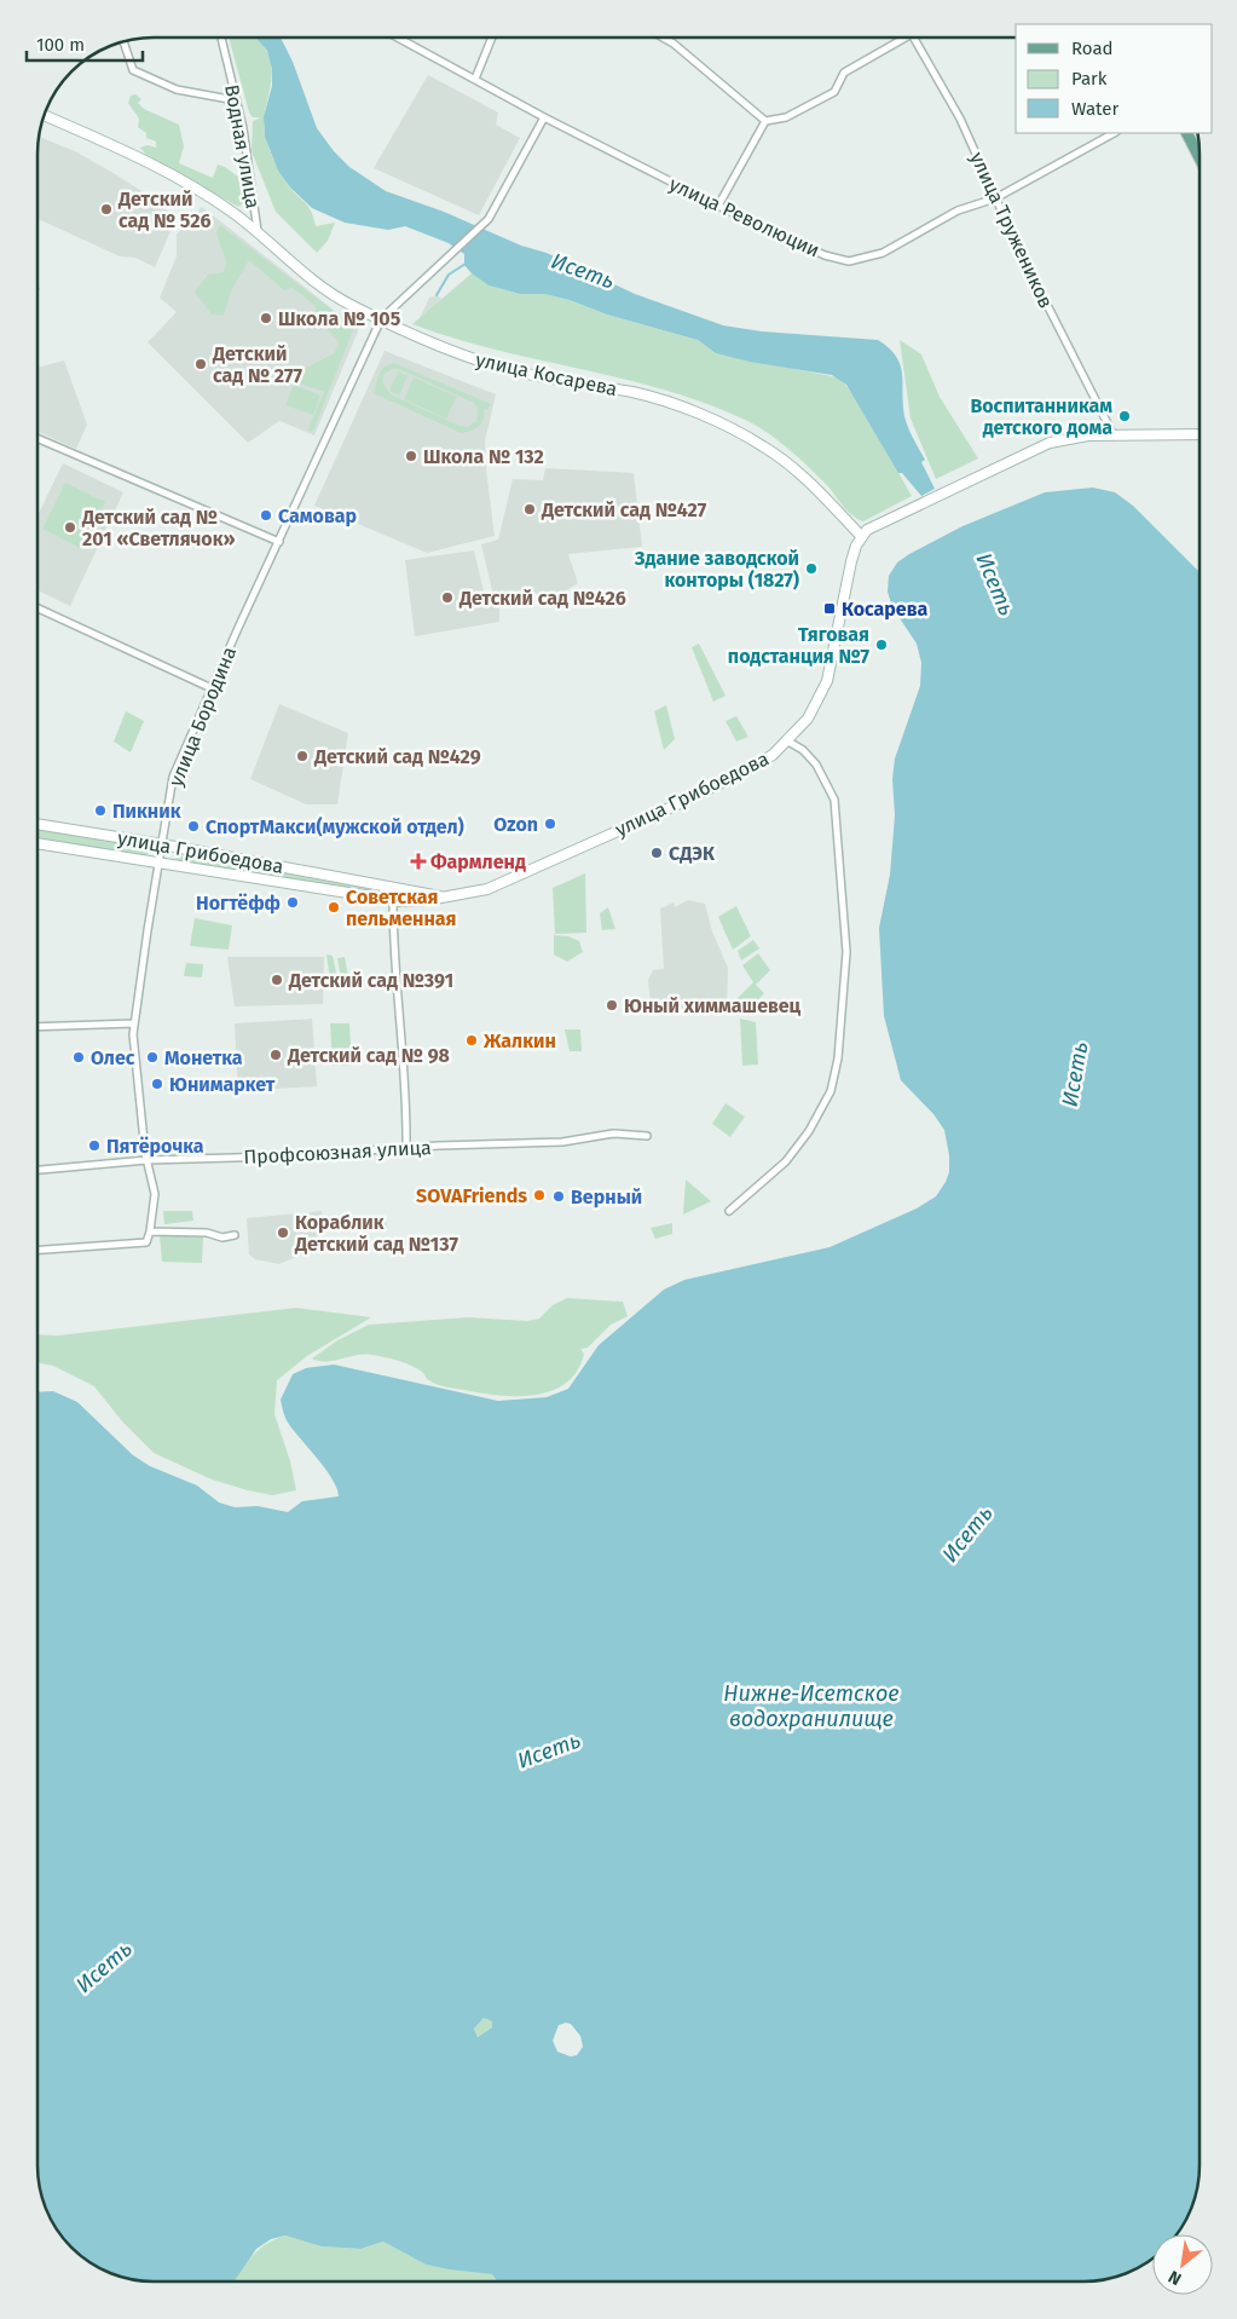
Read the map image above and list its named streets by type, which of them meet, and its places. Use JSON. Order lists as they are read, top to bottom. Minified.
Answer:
{"streets":{"main road":["улица Косарева","улица Грибоедова"],"street":["Водная улица","улица Революции","улица Тружеников","улица Бородина","Профсоюзная улица"]},"crossings":[["Водная улица","улица Косарева"],["улица Революции","улица Тружеников"],["улица Революции","улица Бородина"],["улица Косарева","улица Бородина"],["улица Косарева","улица Грибоедова"],["улица Бородина","улица Грибоедова"],["улица Бородина","Профсоюзная улица"]],"water":["Исеть","Нижне-Исетское водохранилище"],"places":{"other":["Детcкий сад № 526","Школа № 105","Детcкий сад № 277","Воспитанникам детского дома","Школа № 132","Детский сад №427","Самовар","Детский сад № 201 «Светлячок»","Здание заводской конторы (1827)","Детский сад №426","Тяговая подстанция №7","Детский сад №429","Пикник","Ozon","СпортМакси(мужской отдел)","СДЭК","Ногтёфф","Советская пельменная","Детский сад №391","Юный химмашевец","Жалкин","Детский сад № 98","Олес","Монетка","Юнимаркет","Пятёрочка","SOVAFriends","Верный","Кораблик Детский сад №137"],"transit":["Косарева"],"health":["Фармленд"]},"legend":["Road","Park","Water"],"scale_bar":"100 m","north":"bottom left"}
